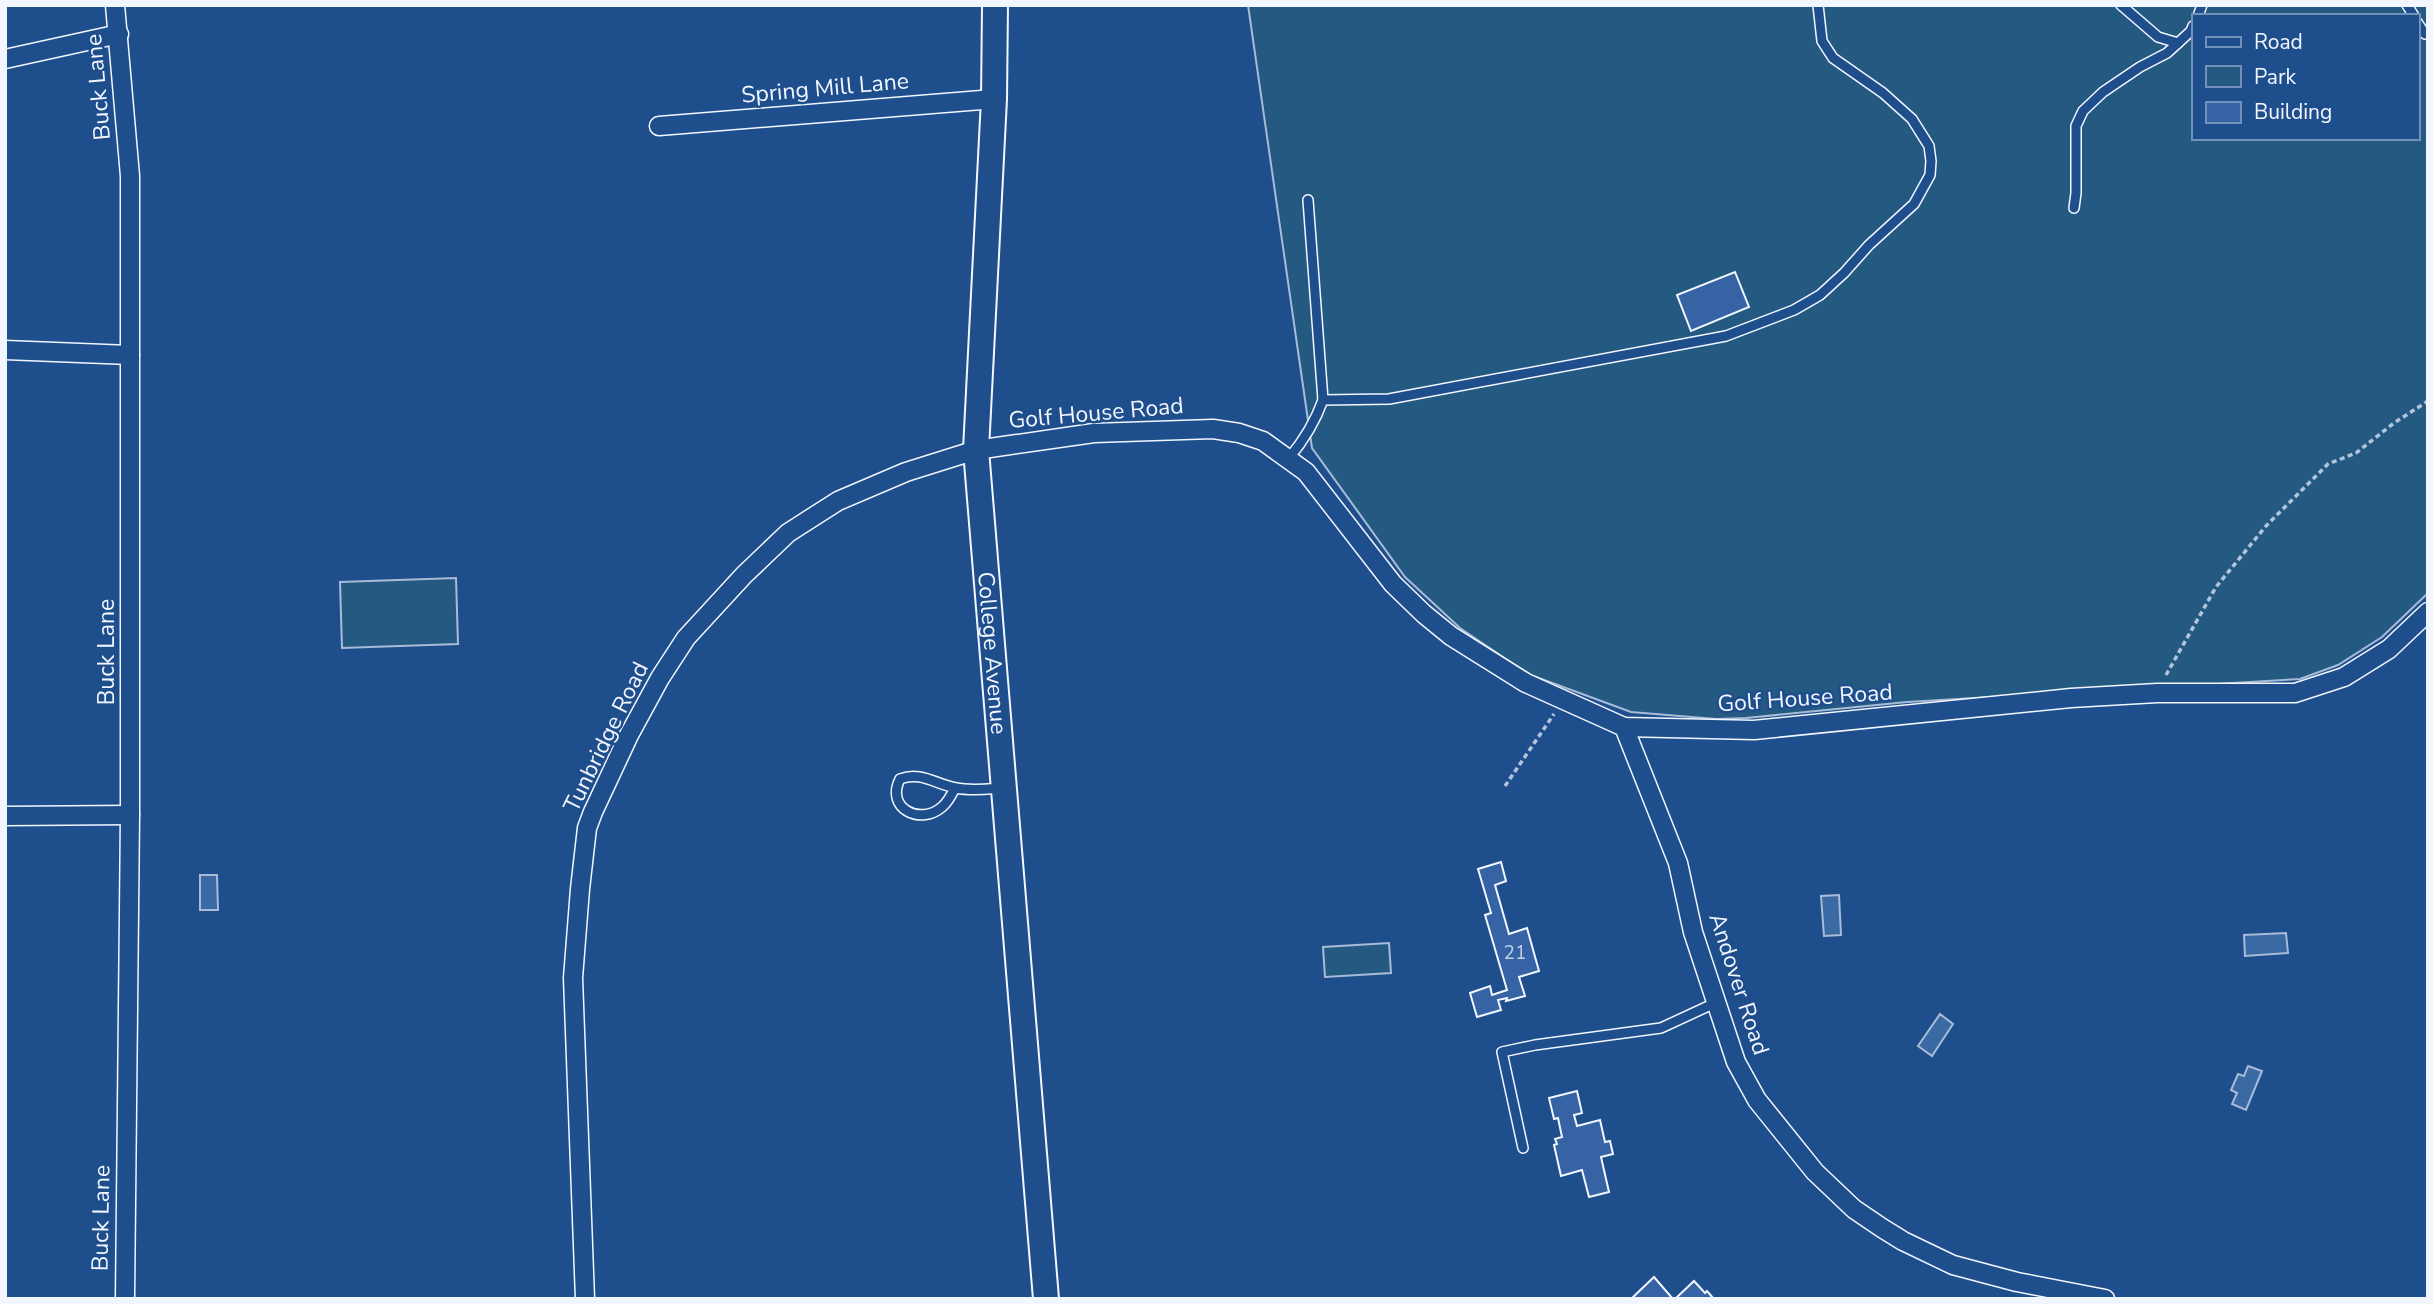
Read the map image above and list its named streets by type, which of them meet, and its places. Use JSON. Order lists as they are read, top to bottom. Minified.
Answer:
{"streets":{"main road":["College Avenue"],"street":["Buck Lane","Spring Mill Lane","Golf House Road","Tunbridge Road","Andover Road"]},"crossings":[["Spring Mill Lane","College Avenue"],["Golf House Road","College Avenue"],["Golf House Road","Tunbridge Road"],["Golf House Road","Andover Road"],["College Avenue","Tunbridge Road"]],"house_numbers":["21"],"legend":["Road","Park","Building"]}
